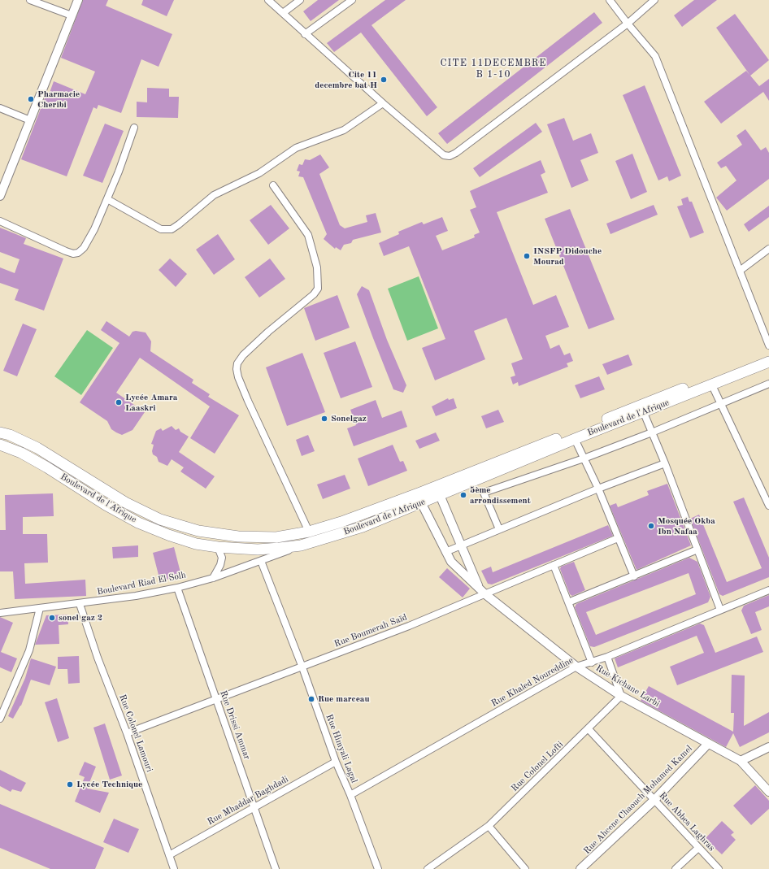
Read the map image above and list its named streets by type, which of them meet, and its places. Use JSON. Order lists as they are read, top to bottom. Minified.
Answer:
{"streets":{"main road":["Boulevard de l'Afrique"],"street":["Boulevard Riad El Solh","Rue Boumerah Saïd","Rue Khaled Noureddine","Rue Kichane Larbi","Rue Drissi Ammar","Rue Colonel Lamouri","Rue Himyali Lagal","Rue Colonel Lofti","Rue Ahcene Chaouch Mohamed Kamel","Rue Mhaddar Baghdadi","Rue Abbes Laghras"]},"crossings":[["Boulevard de l'Afrique","Boulevard Riad El Solh"],["Boulevard de l'Afrique","Rue Kichane Larbi"],["Boulevard Riad El Solh","Rue Drissi Ammar"],["Boulevard Riad El Solh","Rue Colonel Lamouri"],["Boulevard Riad El Solh","Rue Himyali Lagal"],["Rue Boumerah Saïd","Rue Kichane Larbi"],["Rue Boumerah Saïd","Rue Drissi Ammar"],["Rue Boumerah Saïd","Rue Colonel Lamouri"],["Rue Boumerah Saïd","Rue Himyali Lagal"],["Rue Khaled Noureddine","Rue Kichane Larbi"],["Rue Khaled Noureddine","Rue Himyali Lagal"],["Rue Kichane Larbi","Rue Colonel Lofti"],["Rue Kichane Larbi","Rue Ahcene Chaouch Mohamed Kamel"],["Rue Drissi Ammar","Rue Mhaddar Baghdadi"],["Rue Colonel Lamouri","Rue Mhaddar Baghdadi"],["Rue Himyali Lagal","Rue Mhaddar Baghdadi"],["Rue Colonel Lofti","Rue Abbes Laghras"],["Rue Ahcene Chaouch Mohamed Kamel","Rue Abbes Laghras"]],"districts":["CITE 11DECEMBRE B 1-10"],"places":["Cite 11 decembre bat H","Pharmacie Cheribi","INSFP Didouche Mourad","Lycée Amara Laaskri","Sonelgaz","5ème arrondissement","Mosquée Okba Ibn Nafaa","sonel gaz 2","Rue marceau","Lycée Technique"]}
